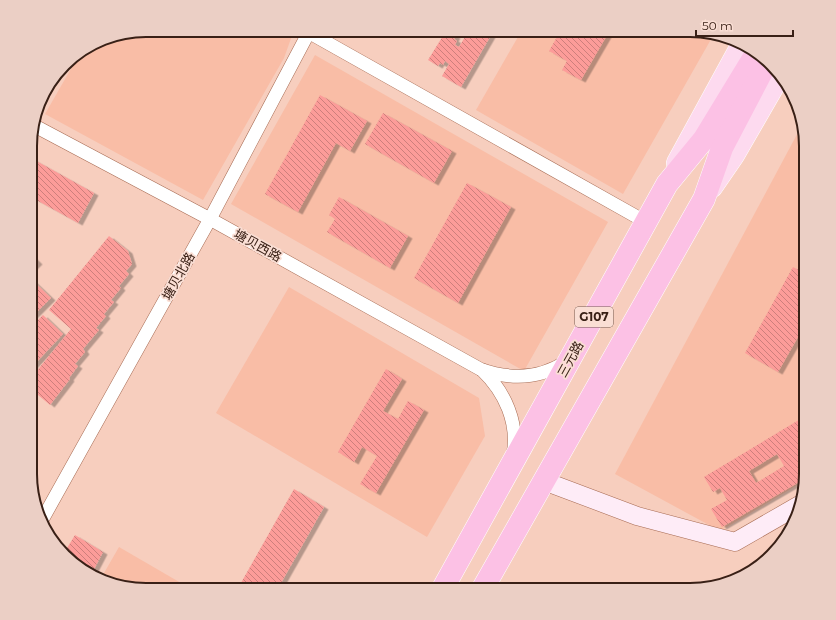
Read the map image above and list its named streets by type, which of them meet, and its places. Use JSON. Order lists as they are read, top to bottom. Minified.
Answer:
{"streets":{"highway":["G107","三元路"],"street":["塘贝西路","塘贝北路"]},"crossings":[["塘贝西路","塘贝北路"]],"scale_bar":"50 m"}
